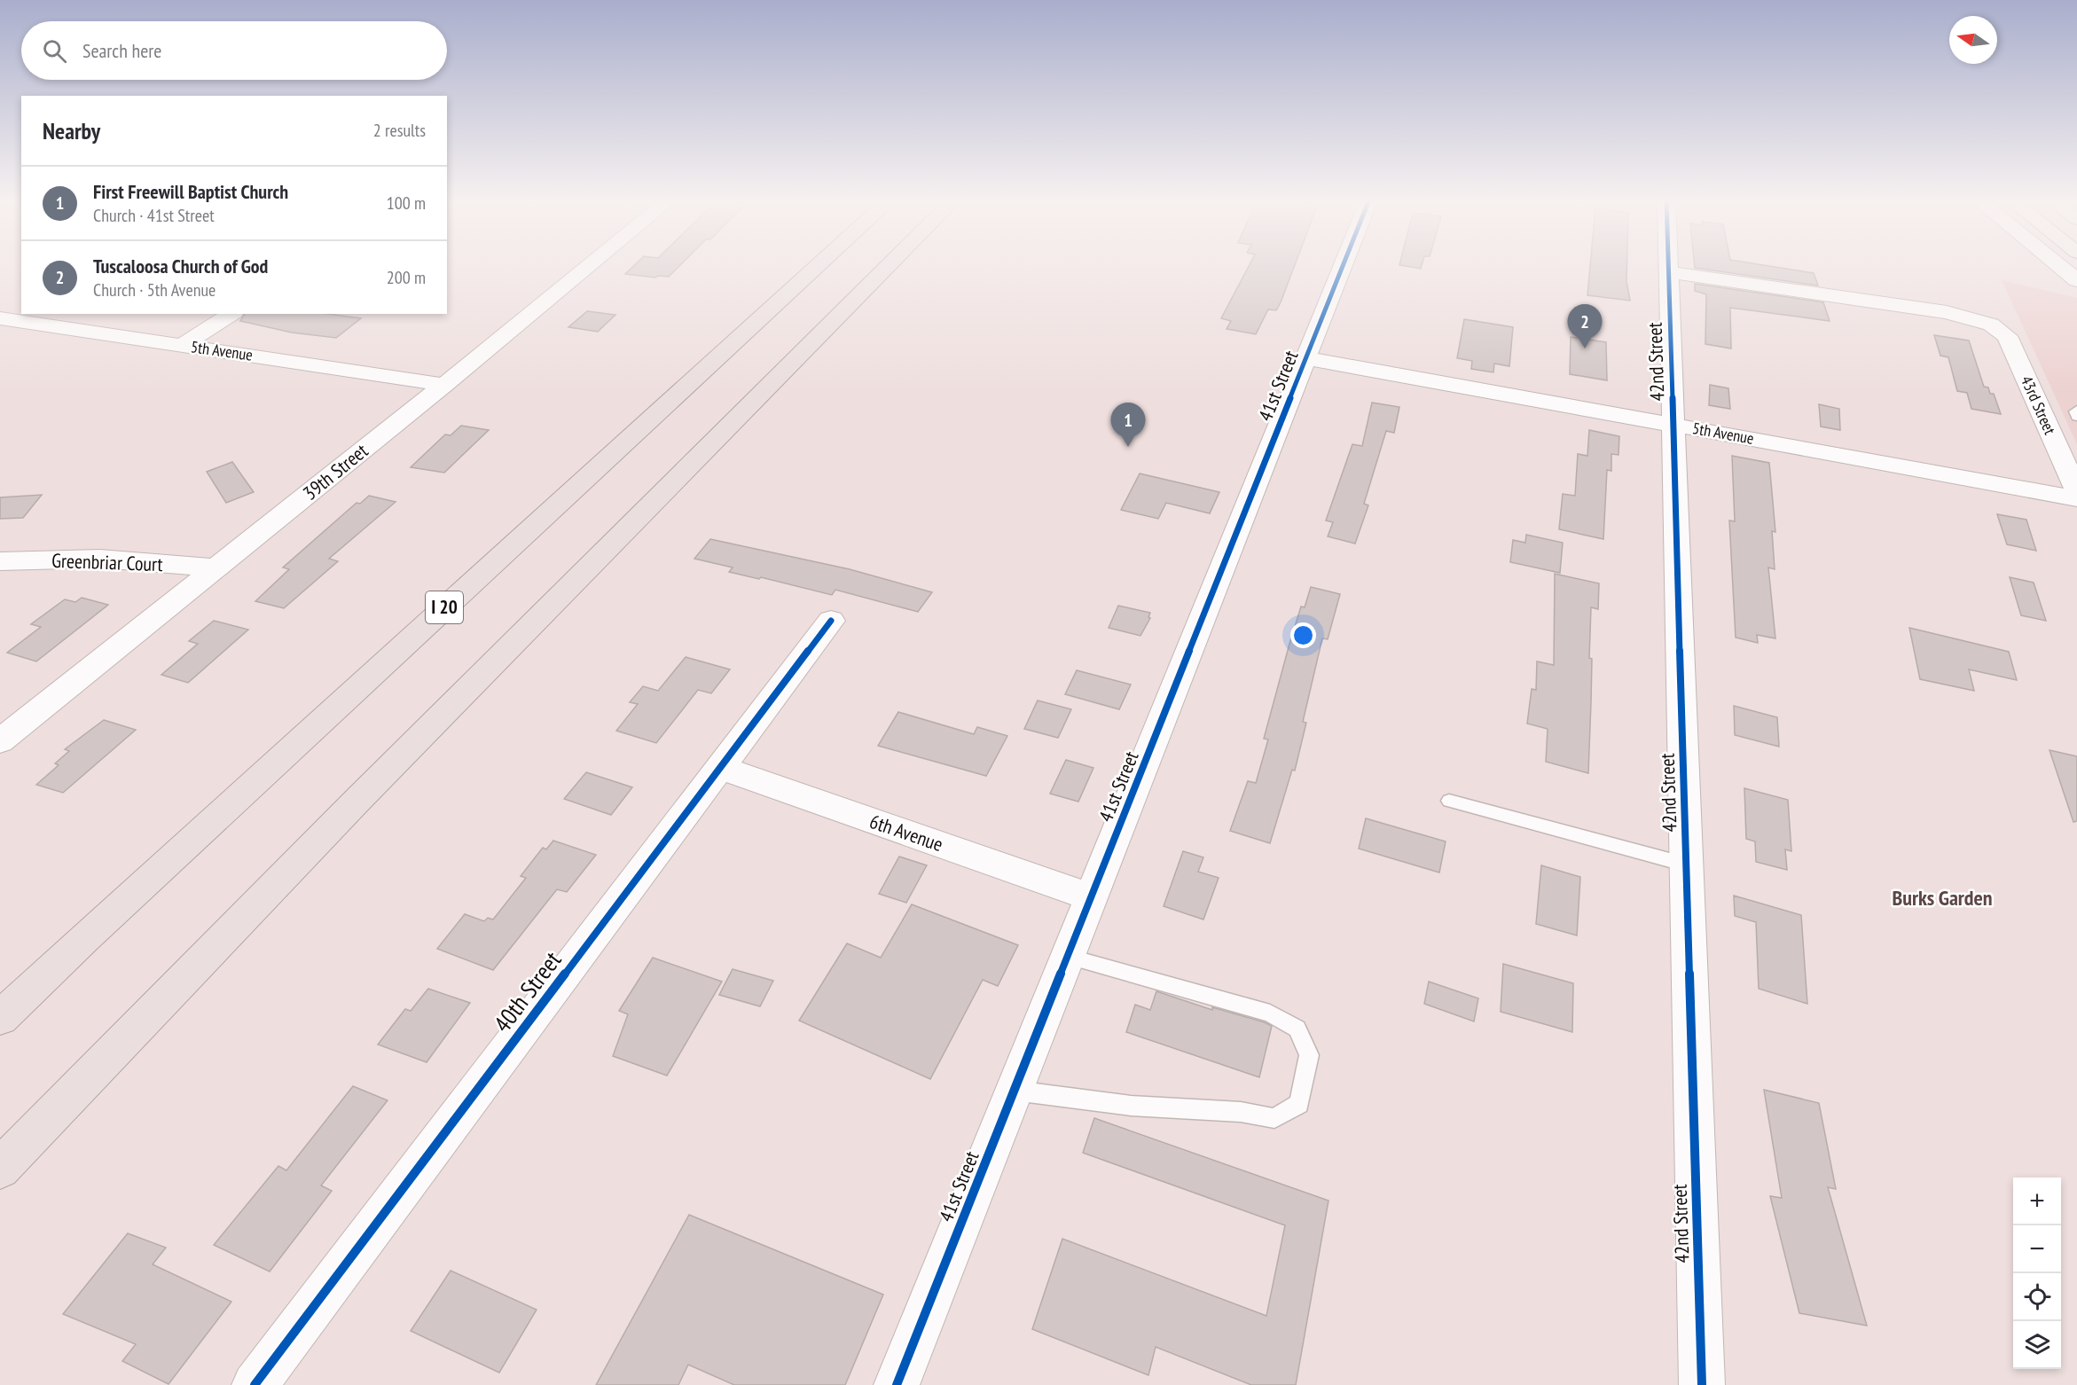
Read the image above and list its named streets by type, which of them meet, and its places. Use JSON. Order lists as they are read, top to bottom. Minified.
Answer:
{"streets":{"highway":["I 20"],"street":["5th Avenue","42nd Street","41st Street","43rd Street","39th Street","Greenbriar Court","6th Avenue","40th Street"]},"crossings":[["5th Avenue","42nd Street"],["5th Avenue","41st Street"],["5th Avenue","39th Street"],["42nd Street","43rd Street"],["41st Street","6th Avenue"],["39th Street","Greenbriar Court"],["6th Avenue","40th Street"]],"districts":["Burks Garden"],"north":"left","page":{"search":"Search here","heading":["Nearby","2 results"],"list":[{"mark":"1","name":"First Freewill Baptist Church","note":"Church · 41st Street","value":"100 m"},{"mark":"2","name":"Tuscaloosa Church of God","note":"Church · 5th Avenue","value":"200 m"}],"pins":["2","1"],"map_buttons":["+","−"]}}
